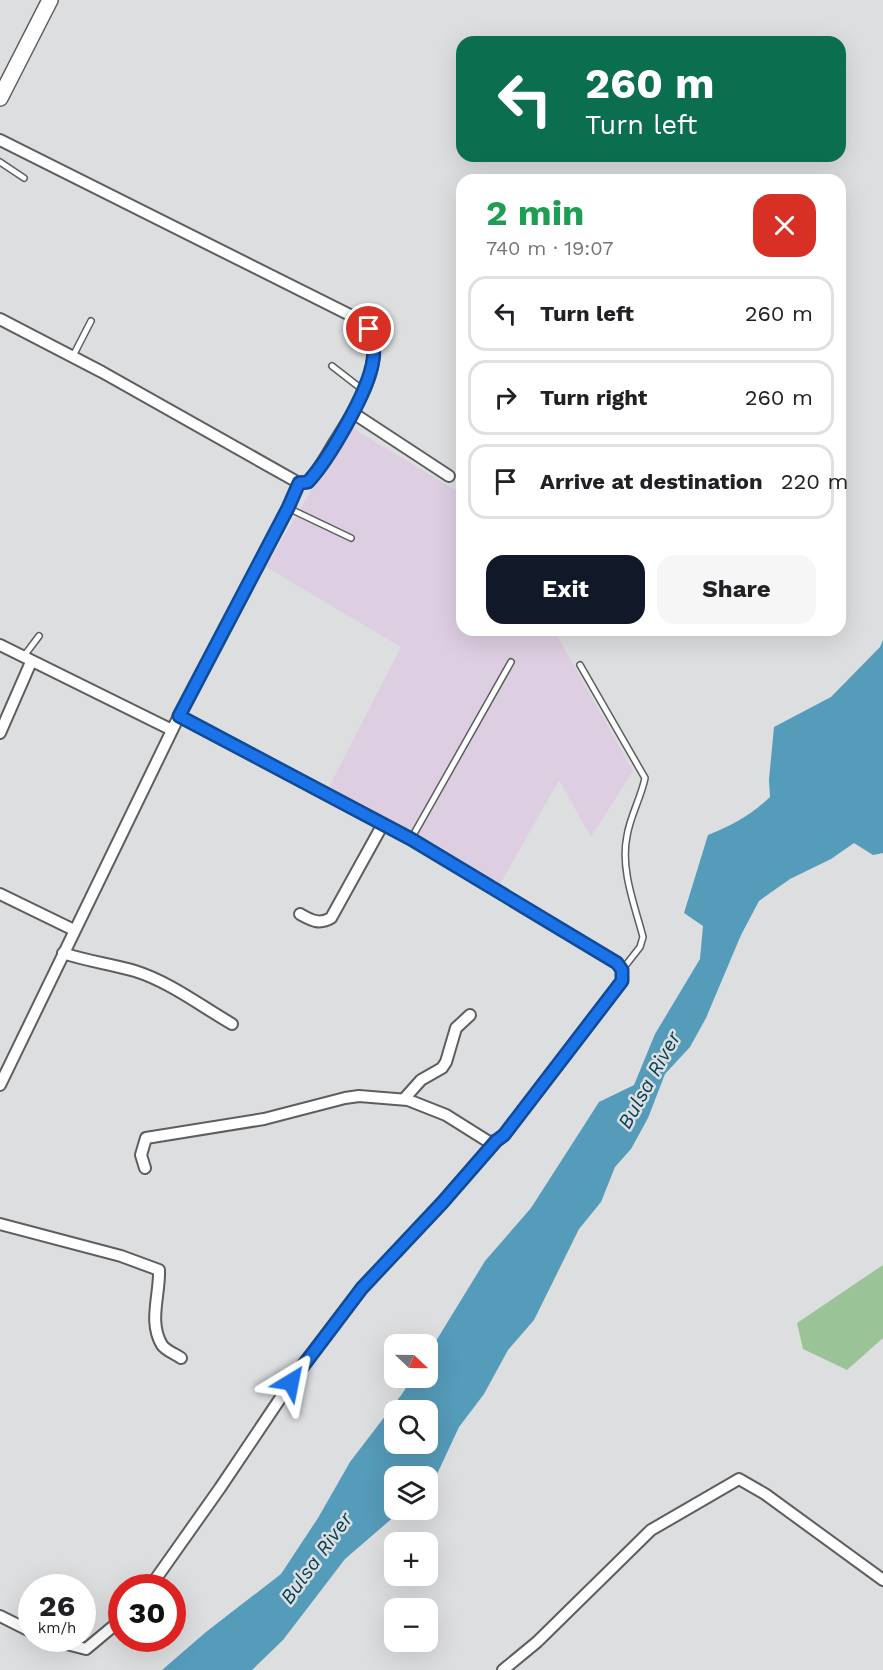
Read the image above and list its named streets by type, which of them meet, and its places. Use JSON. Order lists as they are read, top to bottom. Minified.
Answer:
{"water":["Bulsa River"],"north":"right","page":{"turn":["260 m","Turn left"],"heading":["2 min","740 m · 19:07"],"list":[{"name":"Turn left","value":"260 m"},{"name":"Turn right","value":"260 m"},{"name":"Arrive at destination","value":"220 m"}],"buttons":["Exit","Share"],"map_buttons":["+","−"],"speed":"26 km/h","limit":"30"}}
